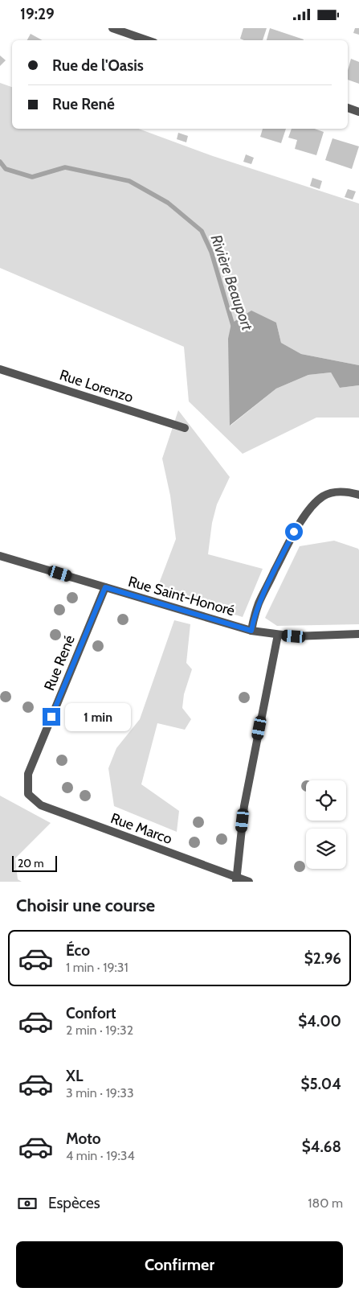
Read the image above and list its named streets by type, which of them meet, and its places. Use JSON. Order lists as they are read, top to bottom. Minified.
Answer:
{"streets":{"street":["Rue Lorenzo","Rue Saint-Honoré","Rue René","Rue Marco"]},"crossings":[["Rue Saint-Honoré","Rue René"],["Rue René","Rue Marco"]],"water":["Rivière Beauport"],"scale_bar":"20 m","page":{"status":"19:29","banner":["Rue de l'Oasis","Rue René"],"bubble":"1 min","scale":"20 m","heading":"Choisir une course","list":[{"name":"Éco","note":"1 min · 19:31","value":"$2.96"},{"name":"Confort","note":"2 min · 19:32","value":"$4.00"},{"name":"XL","note":"3 min · 19:33","value":"$5.04"},{"name":"Moto","note":"4 min · 19:34","value":"$4.68"}],"pay":["Espèces","180 m"],"buttons":"Confirmer"}}
